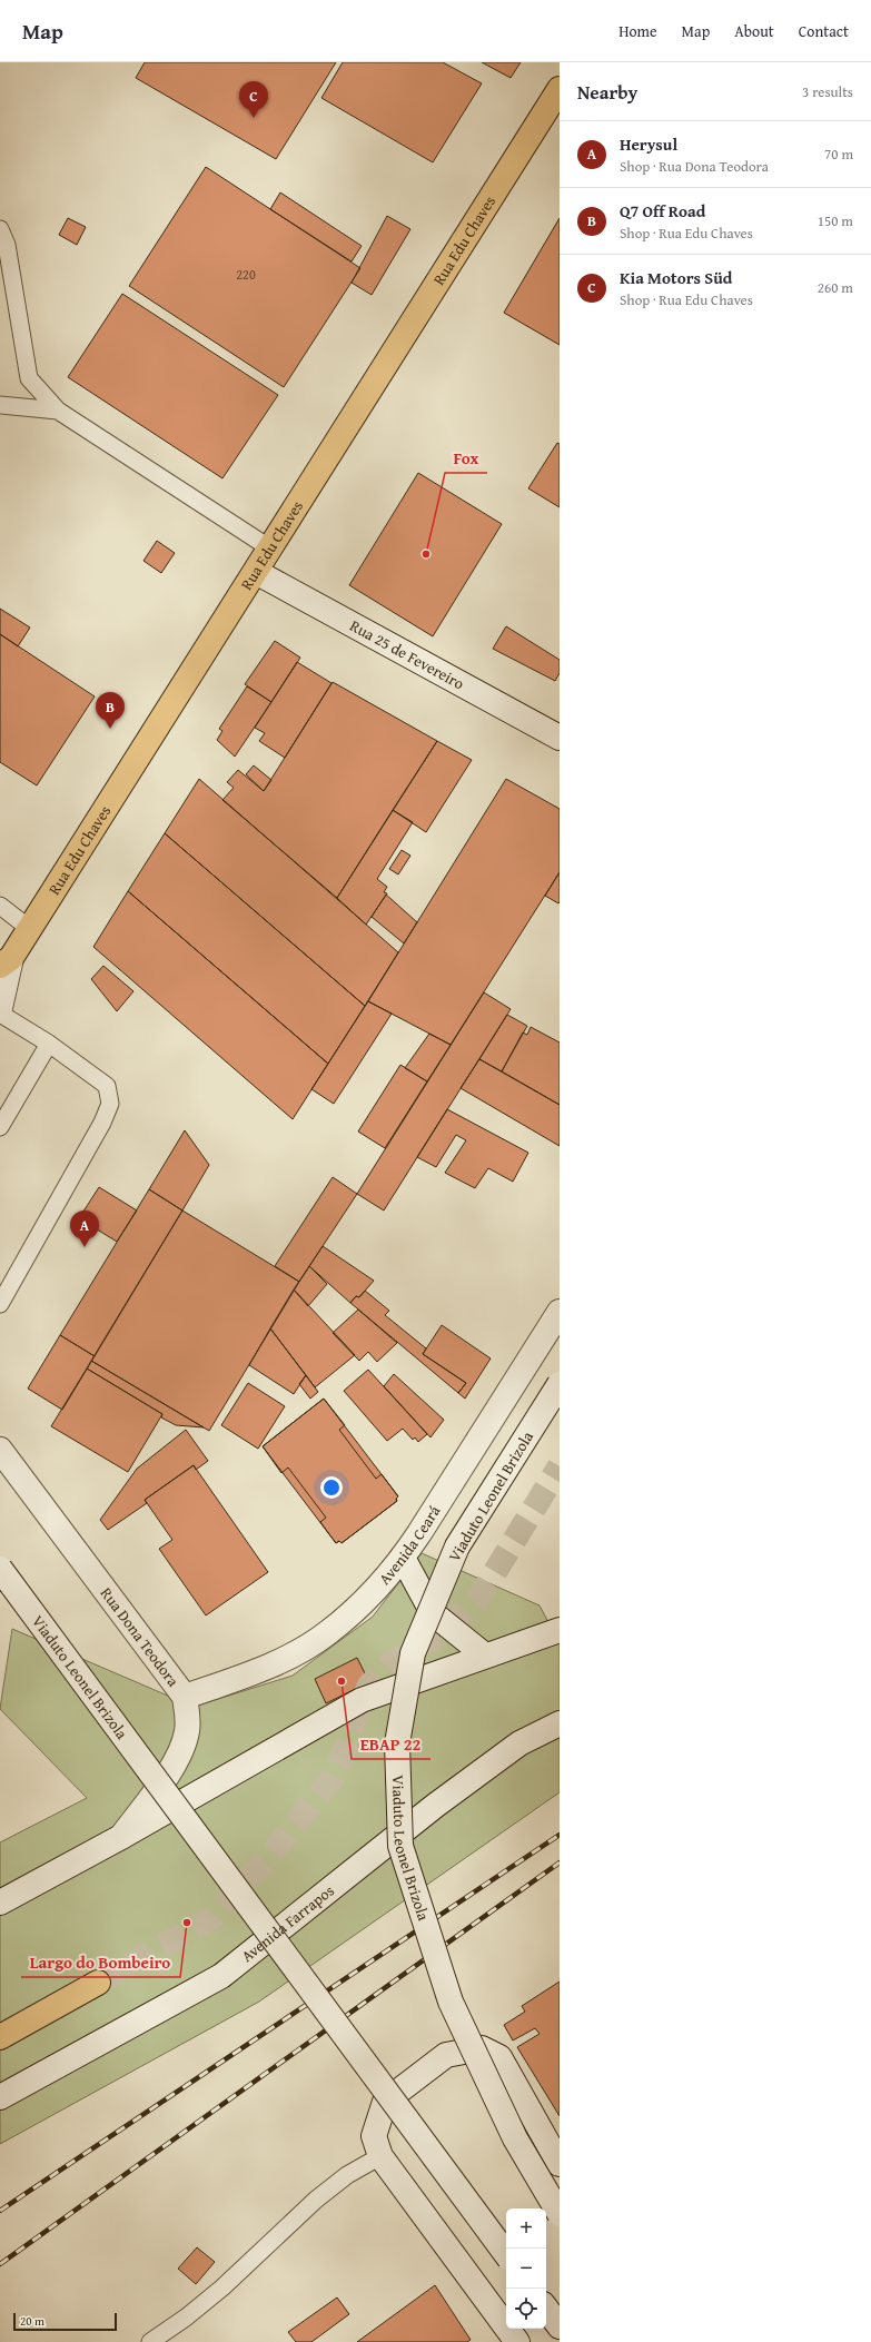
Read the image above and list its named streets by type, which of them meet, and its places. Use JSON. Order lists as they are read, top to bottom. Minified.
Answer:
{"streets":{"main road":["Rua Edu Chaves","Rua 25 de Fevereiro","Viaduto Leonel Brizola","Avenida Ceará","Rua Dona Teodora","Avenida Farrapos"]},"crossings":[["Rua Edu Chaves","Rua 25 de Fevereiro"],["Avenida Ceará","Rua Dona Teodora"]],"places":["Fox","EBAP 22","Largo do Bombeiro"],"house_numbers":["220"],"scale_bar":"20 m","page":{"header":"Map","nav":["Home","Map","About","Contact"],"heading":["Nearby","3 results"],"pins":["C","B","A"],"list":[{"mark":"A","name":"Herysul","note":"Shop · Rua Dona Teodora","value":"70 m"},{"mark":"B","name":"Q7 Off Road","note":"Shop · Rua Edu Chaves","value":"150 m"},{"mark":"C","name":"Kia Motors Süd","note":"Shop · Rua Edu Chaves","value":"260 m"}],"map_buttons":["+","−"],"scale":"20 m"}}
